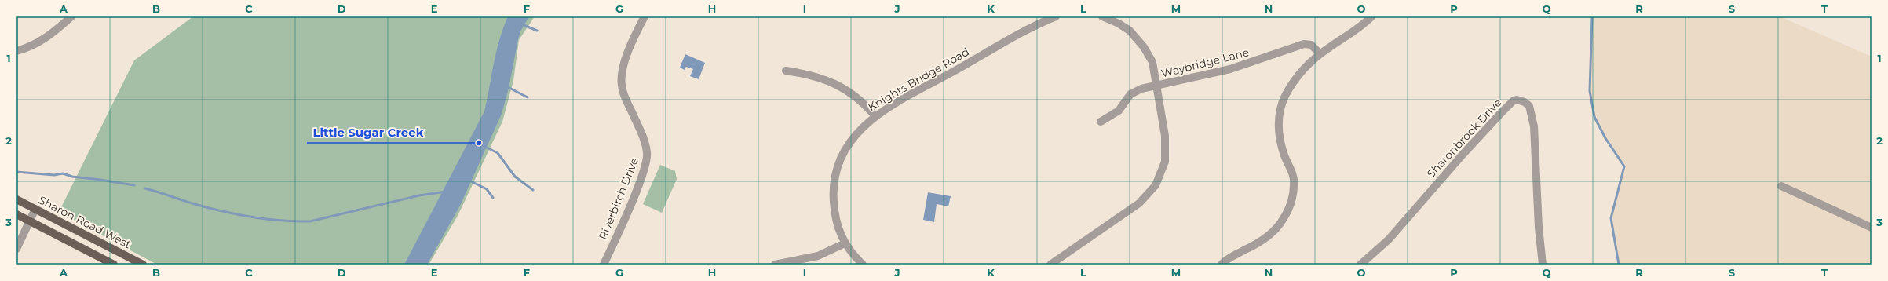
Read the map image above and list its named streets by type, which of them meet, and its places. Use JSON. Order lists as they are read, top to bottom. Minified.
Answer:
{"streets":{"main road":["Sharon Road West"],"street":["Waybridge Lane","Knights Bridge Road","Sharonbrook Drive","Riverbirch Drive"]},"places":["Little Sugar Creek"],"grid":{"columns":["A","B","C","D","E","F","G","H","I","J","K","L","M","N","O","P","Q","R","S","T"],"rows":["1","2","3"]}}
